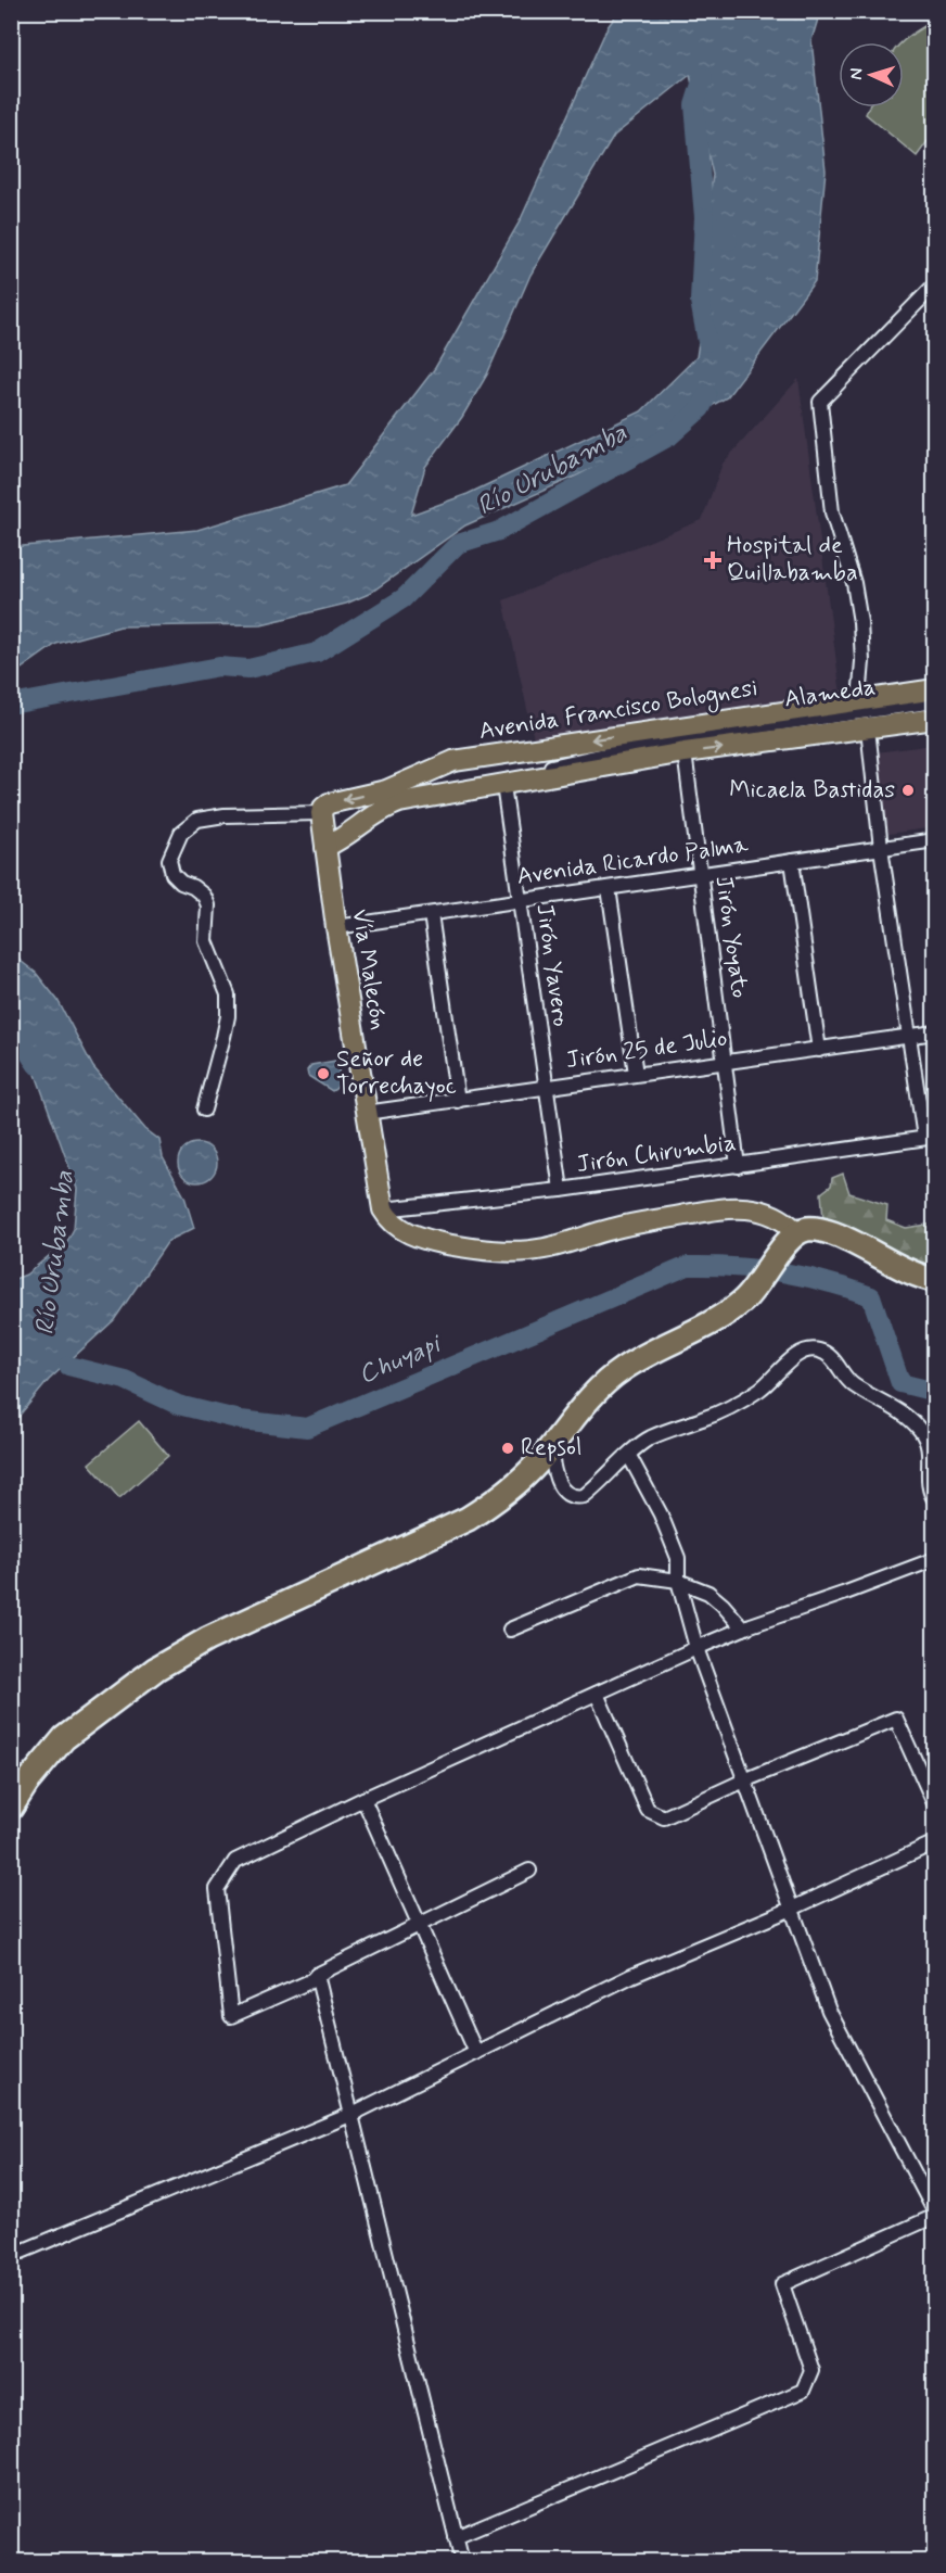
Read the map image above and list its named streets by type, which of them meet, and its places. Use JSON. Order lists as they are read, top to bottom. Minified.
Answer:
{"streets":{"main road":["Avenida Francisco Bolognesi","Vía Malecón"],"street":["Alameda","Avenida Ricardo Palma","Jirón Yoyato","Jirón Yavero","Jirón 25 de Julio","Jirón Chirumbia"]},"crossings":[["Alameda","Avenida Francisco Bolognesi"],["Avenida Francisco Bolognesi","Vía Malecón"],["Avenida Ricardo Palma","Jirón Yoyato"],["Avenida Ricardo Palma","Jirón Yavero"],["Avenida Ricardo Palma","Vía Malecón"],["Jirón Yoyato","Jirón 25 de Julio"],["Jirón Yoyato","Jirón Chirumbia"],["Jirón Yavero","Jirón 25 de Julio"],["Jirón Yavero","Jirón Chirumbia"],["Vía Malecón","Jirón 25 de Julio"],["Vía Malecón","Jirón Chirumbia"]],"water":["Río Urubamba","Chuyapi"],"places":{"health":["Hospital de Quillabamba"],"other":["Micaela Bastidas","Señor de Torrechayoc","Repsol"]},"north":"left"}
